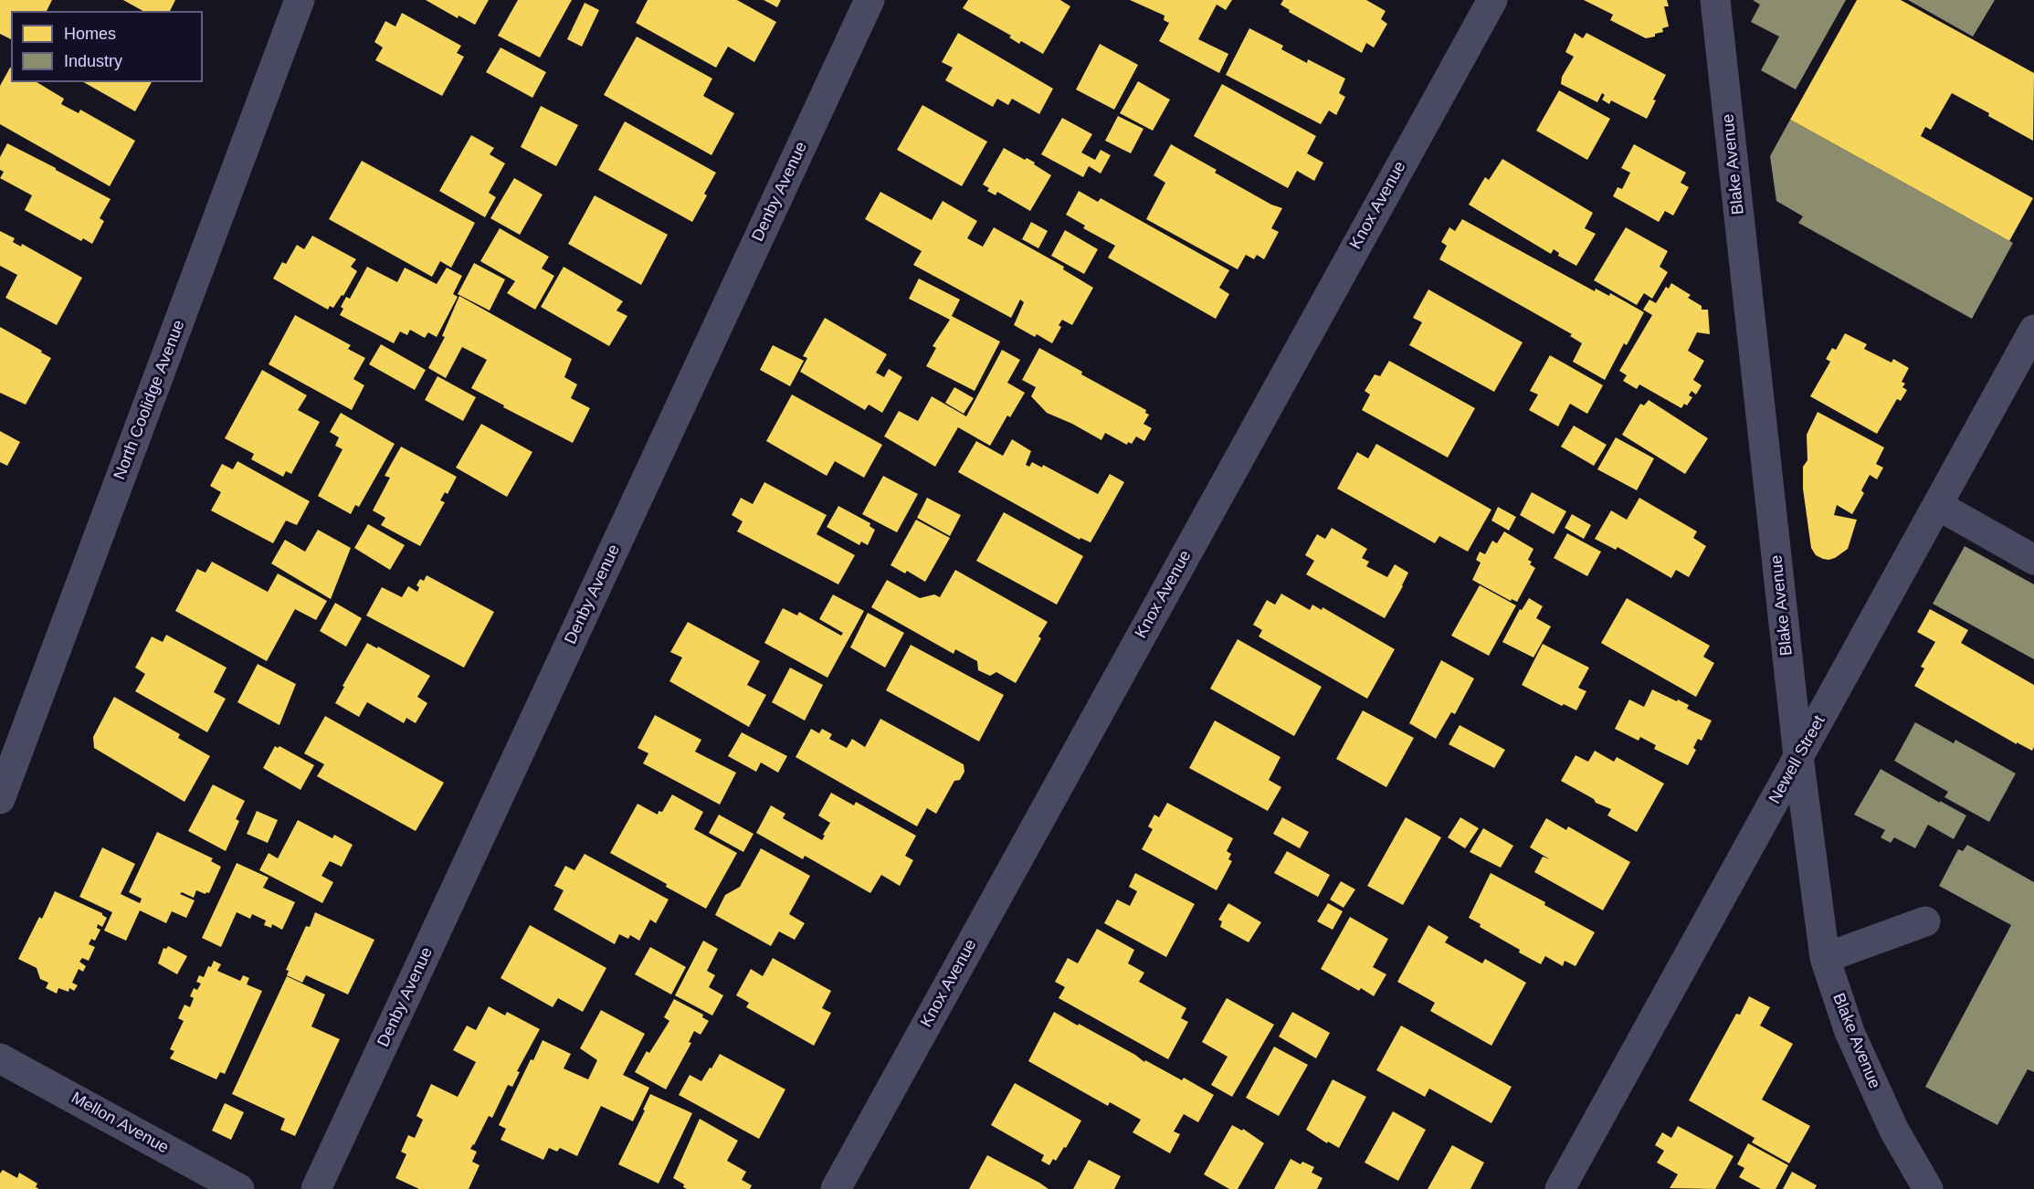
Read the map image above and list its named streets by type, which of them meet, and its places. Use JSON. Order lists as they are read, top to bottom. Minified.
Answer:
{"streets":{"street":["Blake Avenue","Denby Avenue","Knox Avenue","North Coolidge Avenue","Newell Street","Mellon Avenue"]},"crossings":[["Blake Avenue","Newell Street"]],"legend":["Homes","Industry"]}
